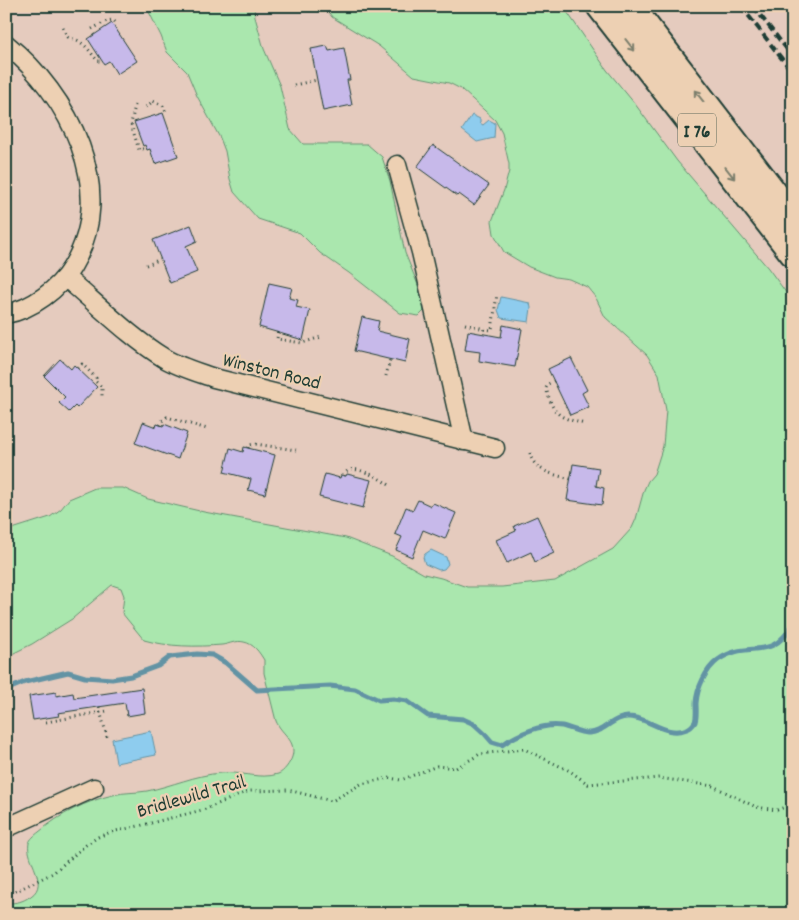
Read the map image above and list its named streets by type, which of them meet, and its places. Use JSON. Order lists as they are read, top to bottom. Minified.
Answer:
{"streets":{"highway":["I 76"],"street":["Winston Road"],"path":["Bridlewild Trail"]}}
